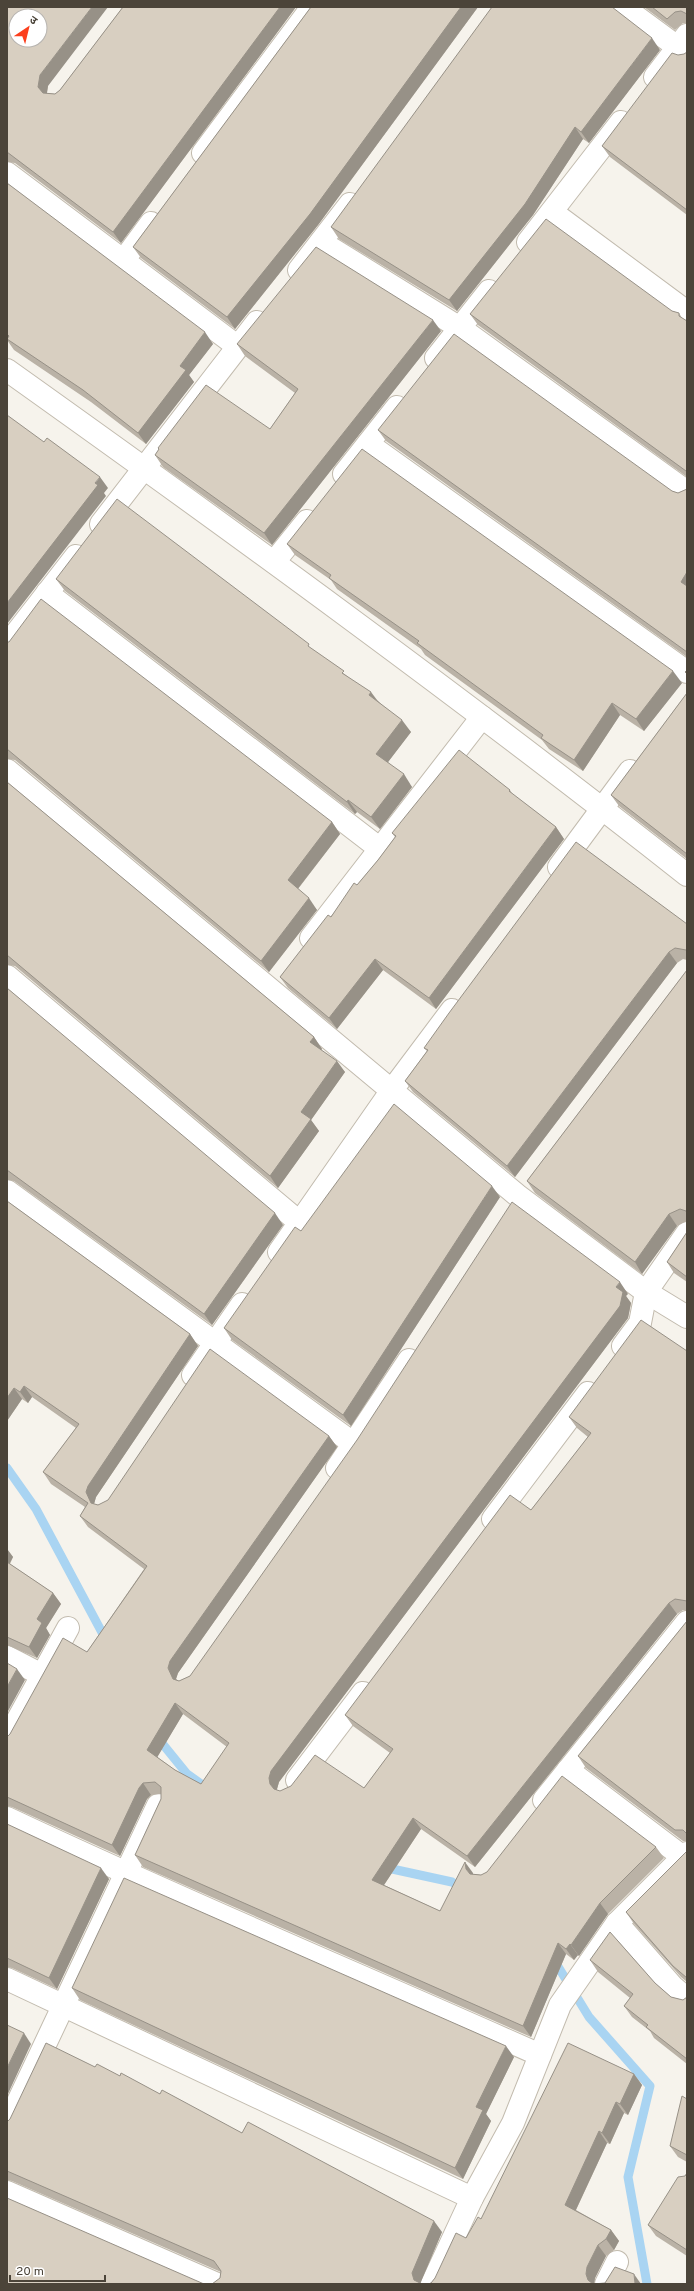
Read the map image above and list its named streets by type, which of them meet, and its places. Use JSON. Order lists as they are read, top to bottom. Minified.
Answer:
{"scale_bar":"20 m","north":"top right"}
